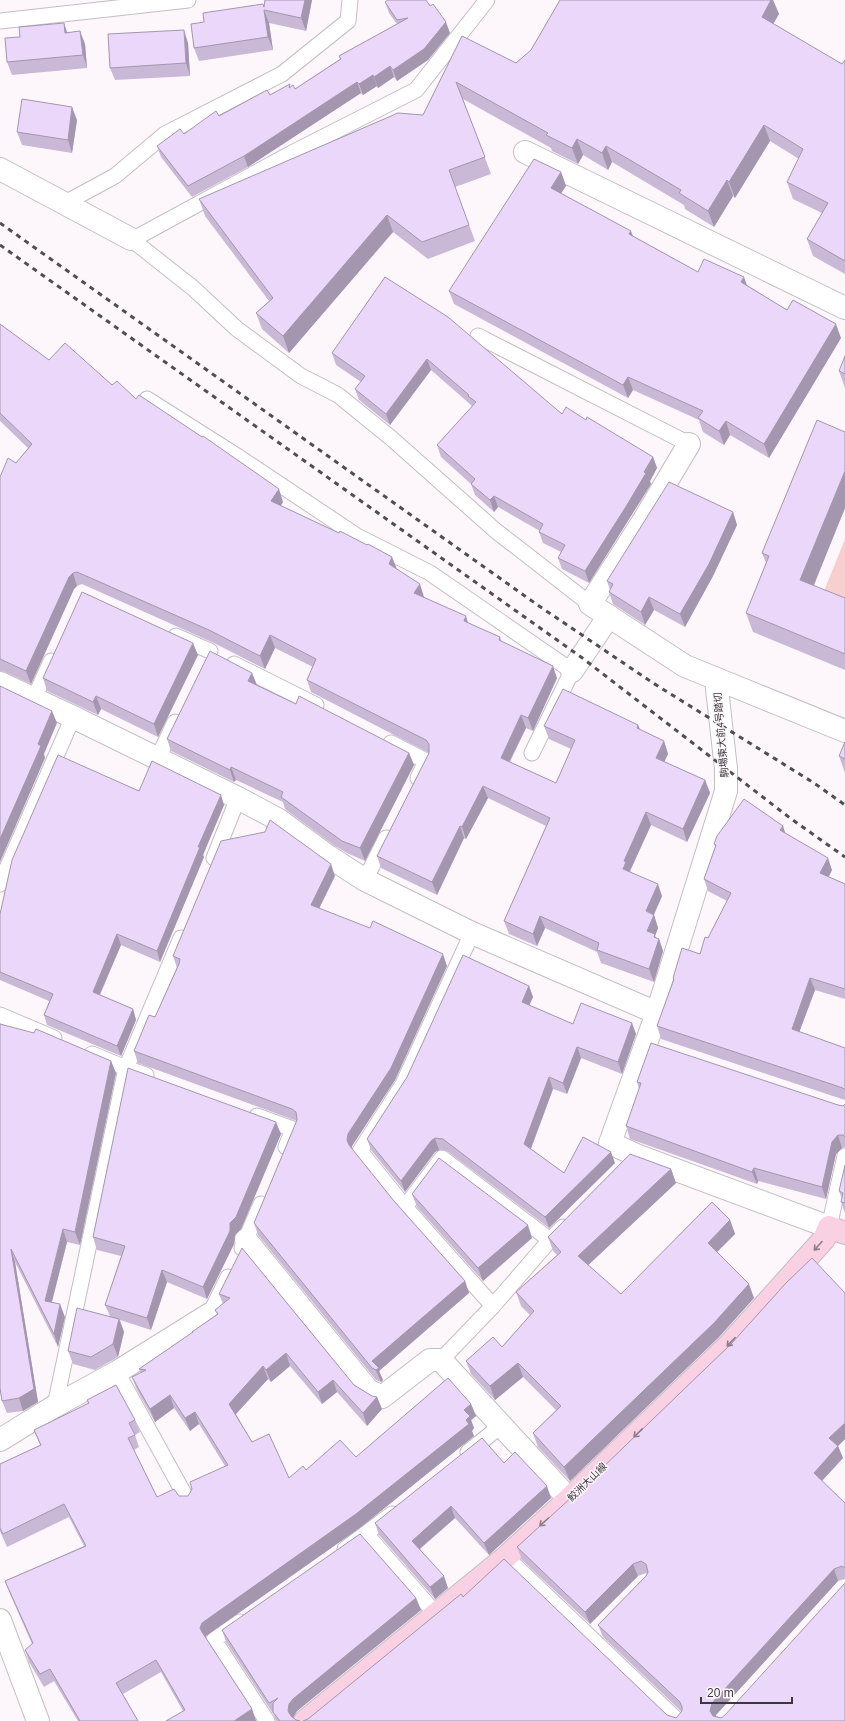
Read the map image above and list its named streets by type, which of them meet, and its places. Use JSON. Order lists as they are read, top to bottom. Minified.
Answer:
{"streets":{"main road":["鮫洲大山線"],"street":["駒場東大前4号踏切"]},"crossings":[["駒場東大前4号踏切","鮫洲大山線"]],"one_way":["鮫洲大山線"],"scale_bar":"20 m"}
